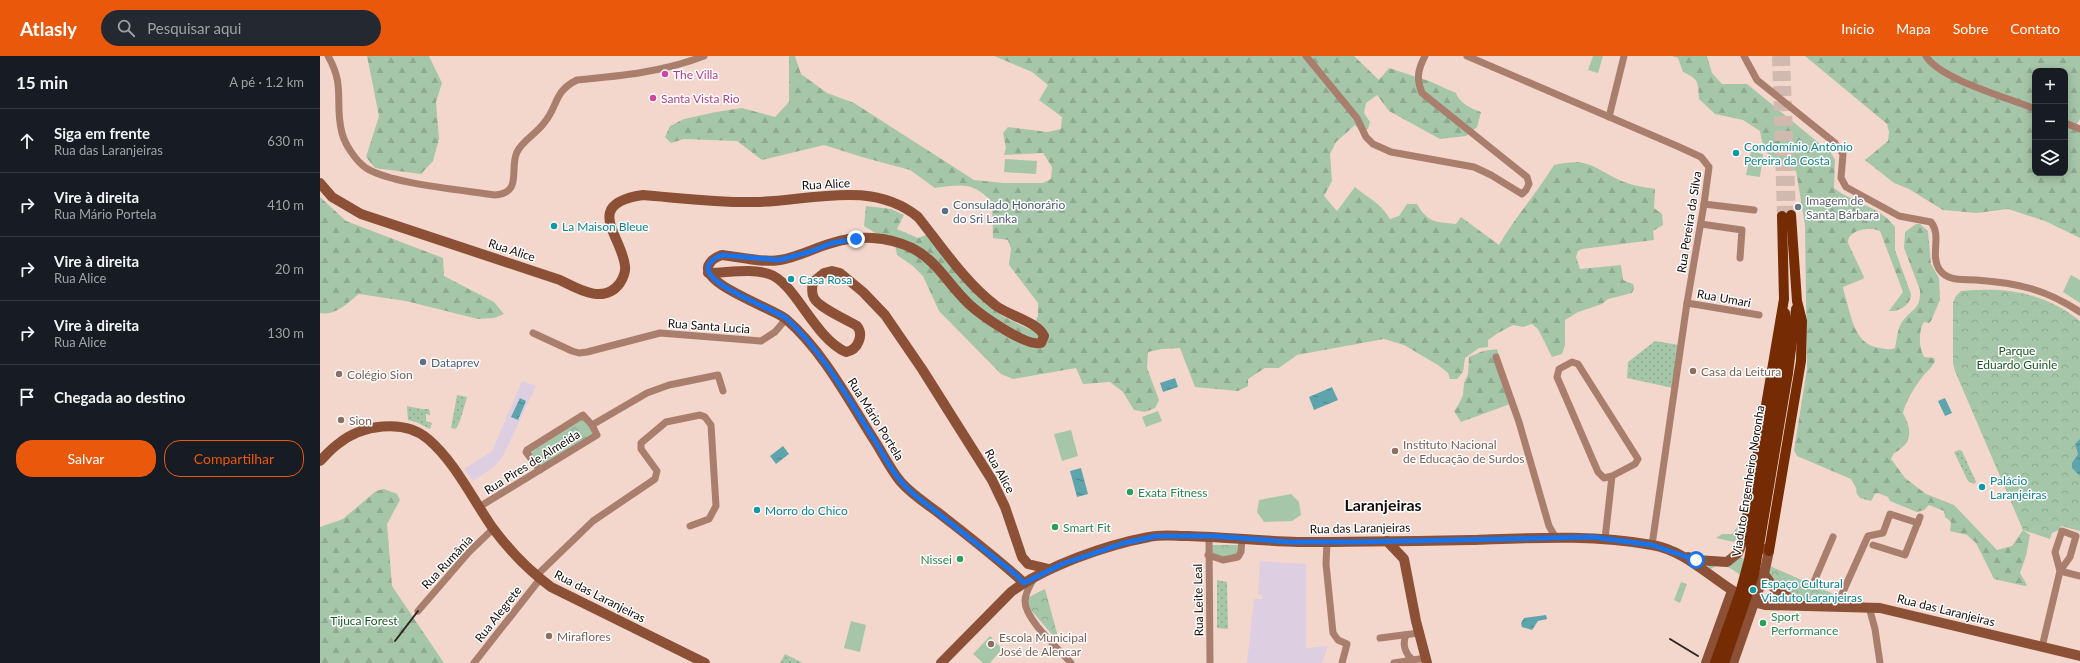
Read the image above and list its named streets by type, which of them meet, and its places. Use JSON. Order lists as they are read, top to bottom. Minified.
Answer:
{"streets":{"main road":["Viaduto Engenheiro Noronha"],"street":["Rua Alice","Rua Pereira da Silva","Rua Umari","Rua Santa Lucia","Rua Mário Portela","Rua Pires de Almeida","Rua das Laranjeiras","Rua Rumânia","Rua Leite Leal","Rua Alegrete"]},"crossings":[["Rua Alice","Rua Mário Portela"],["Rua Pereira da Silva","Rua Umari"],["Rua Pereira da Silva","Rua das Laranjeiras"],["Rua Santa Lucia","Rua Mário Portela"],["Rua Mário Portela","Rua das Laranjeiras"],["Rua Pires de Almeida","Rua das Laranjeiras"],["Rua das Laranjeiras","Rua Rumânia"],["Rua das Laranjeiras","Rua Leite Leal"],["Rua das Laranjeiras","Rua Alegrete"]],"districts":["Laranjeiras"],"parks":["Parque Eduardo Guinle","Tijuca Forest"],"places":["The Villa","Santa Vista Rio","Condomínio Antônio Pereira da Costa","Imagem de Santa Bárbara","Consulado Honorário do Sri Lanka","La Maison Bleue","Casa Rosa","Dataprev","Casa da Leitura","Colégio Sion","Sion","Instituto Nacional de Educação de Surdos","Palácio Laranjeiras","Exata Fitness","Morro do Chico","Smart Fit","Nissei","Espaço Cultural Viaduto Laranjeiras","Sport Performance","Miraflores","Escola Municipal José de Alencar"],"page":{"header":"Atlasly","search":"Pesquisar aqui","nav":["Início","Mapa","Sobre","Contato"],"heading":["15 min","A pé · 1.2 km"],"map_buttons":["+","−"],"list":[["Siga em frente","Rua das Laranjeiras","630 m"],["Vire à direita","Rua Mário Portela","410 m"],["Vire à direita","Rua Alice","20 m"],["Vire à direita","Rua Alice","130 m"],"Chegada ao destino"],"buttons":["Salvar","Compartilhar"]}}
